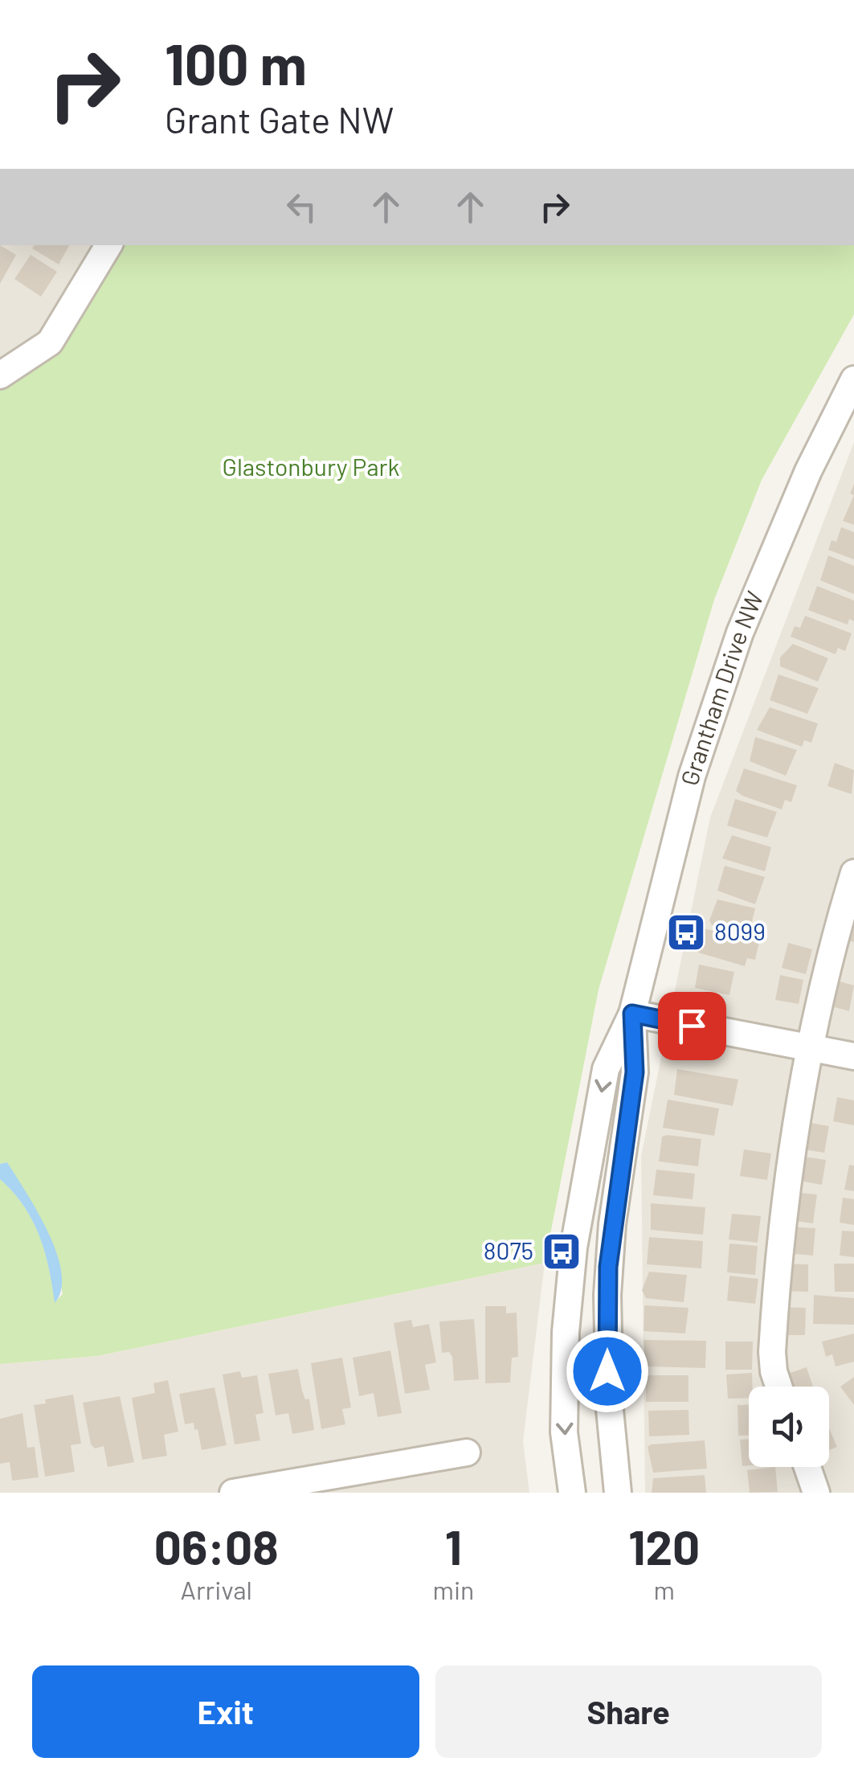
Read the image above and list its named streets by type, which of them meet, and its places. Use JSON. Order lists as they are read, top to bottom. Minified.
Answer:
{"streets":{"street":["Grantham Drive NW"]},"parks":["Glastonbury Park"],"places":{"bus stop":["8099","8075"]},"page":{"turn":["100 m","Grant Gate NW"],"eta":["06:08","Arrival","1","min","120","m"],"buttons":["Exit","Share"]}}
